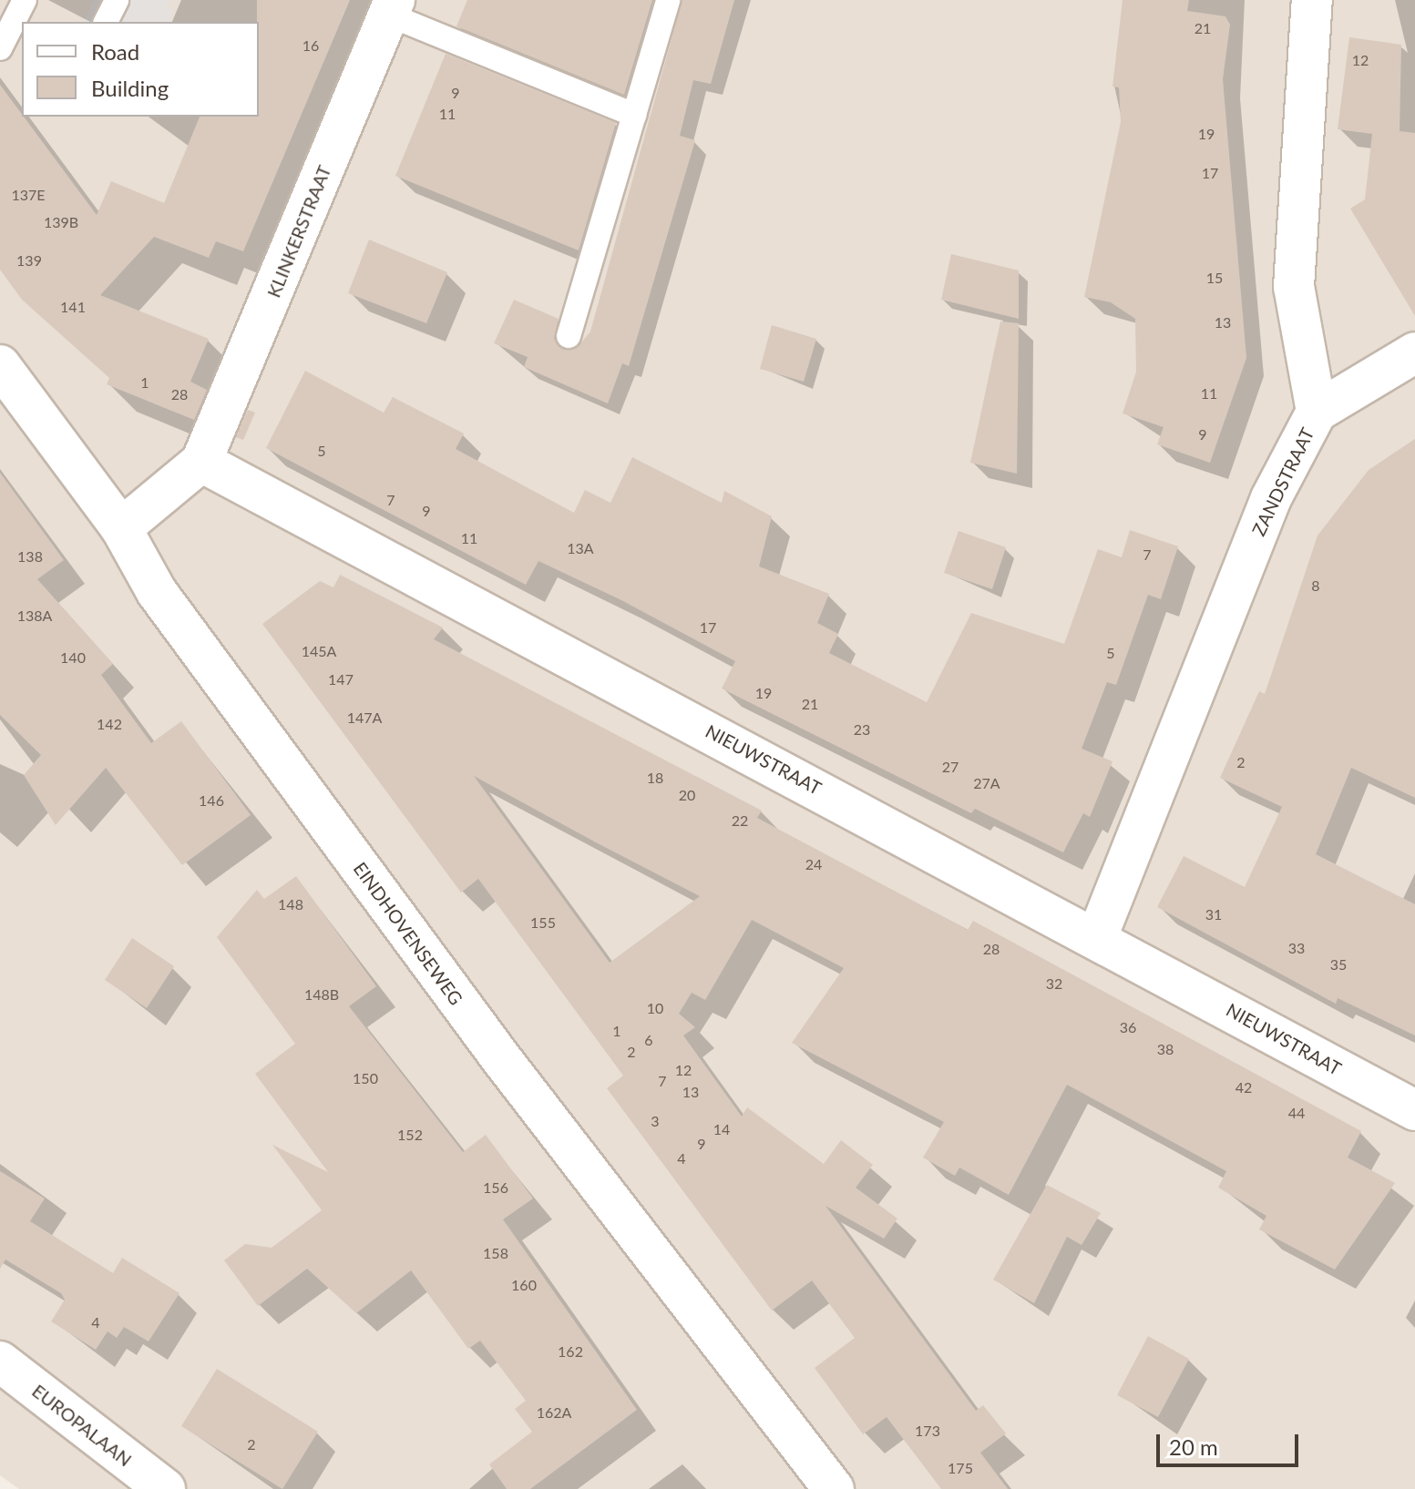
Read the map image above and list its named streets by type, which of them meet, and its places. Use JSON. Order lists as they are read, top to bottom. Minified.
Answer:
{"streets":{"street":["KLINKERSTRAAT","ZANDSTRAAT","NIEUWSTRAAT","EINDHOVENSEWEG","EUROPALAAN"]},"crossings":[["KLINKERSTRAAT","NIEUWSTRAAT"],["ZANDSTRAAT","NIEUWSTRAAT"]],"house_numbers":["21","16","12","9","11","19","17","137E","139B","139","15","141","13","1","11","28","9","5","7","9","11","13A","7","138","8","138A","17","145A","5","140","147","19","21","147A","142","23","2","27","18","27A","20","146","22","24","148","31","155","33","28","35","32","148B","10","36","1","6","38","2","12","150","7","42","13","44","3","14","152","9","4","156","158","160","4","162","162A","173","2","175"],"legend":["Road","Building"],"scale_bar":"20 m"}
